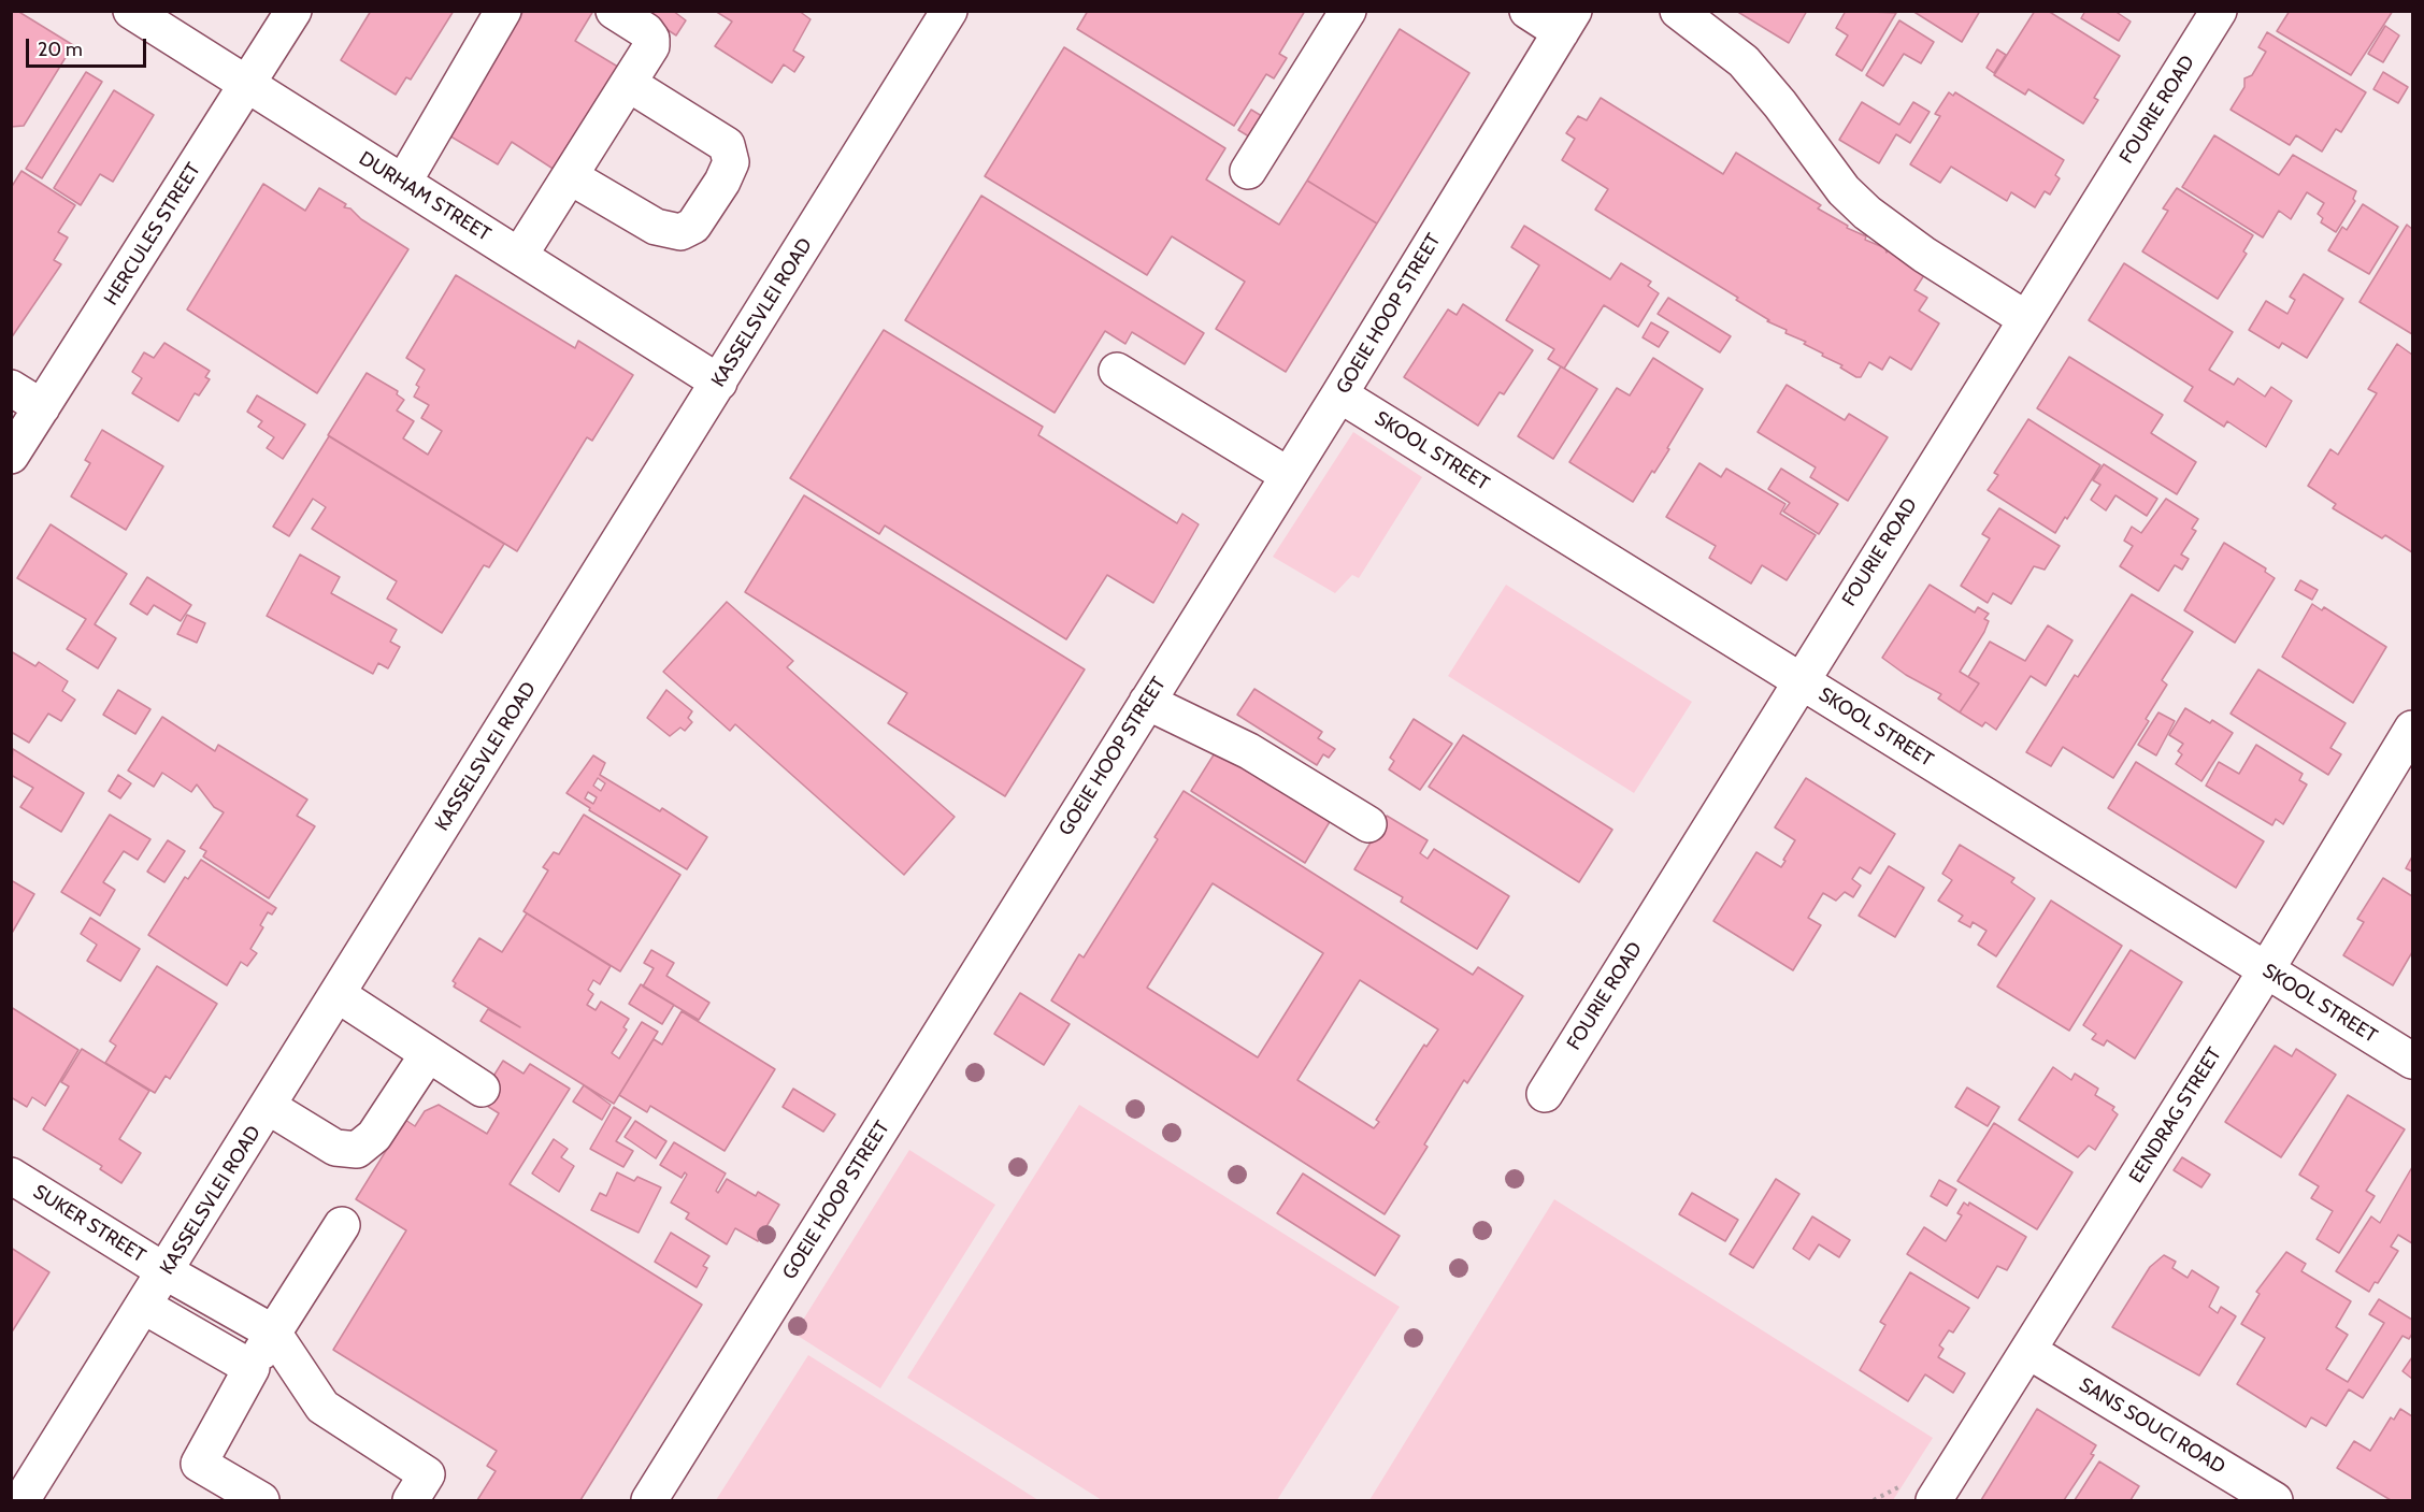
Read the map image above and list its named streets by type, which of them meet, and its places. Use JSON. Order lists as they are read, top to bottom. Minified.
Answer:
{"streets":{"street":["FOURIE ROAD","DURHAM STREET","HERCULES STREET","KASSELSVLEI ROAD","GOEIE HOOP STREET","SKOOL STREET","EENDRAG STREET","SUKER STREET","SANS SOUCI ROAD"]},"crossings":[["FOURIE ROAD","SKOOL STREET"],["DURHAM STREET","HERCULES STREET"],["DURHAM STREET","KASSELSVLEI ROAD"],["KASSELSVLEI ROAD","SUKER STREET"],["GOEIE HOOP STREET","SKOOL STREET"],["SKOOL STREET","EENDRAG STREET"],["EENDRAG STREET","SANS SOUCI ROAD"]],"scale_bar":"20 m"}
